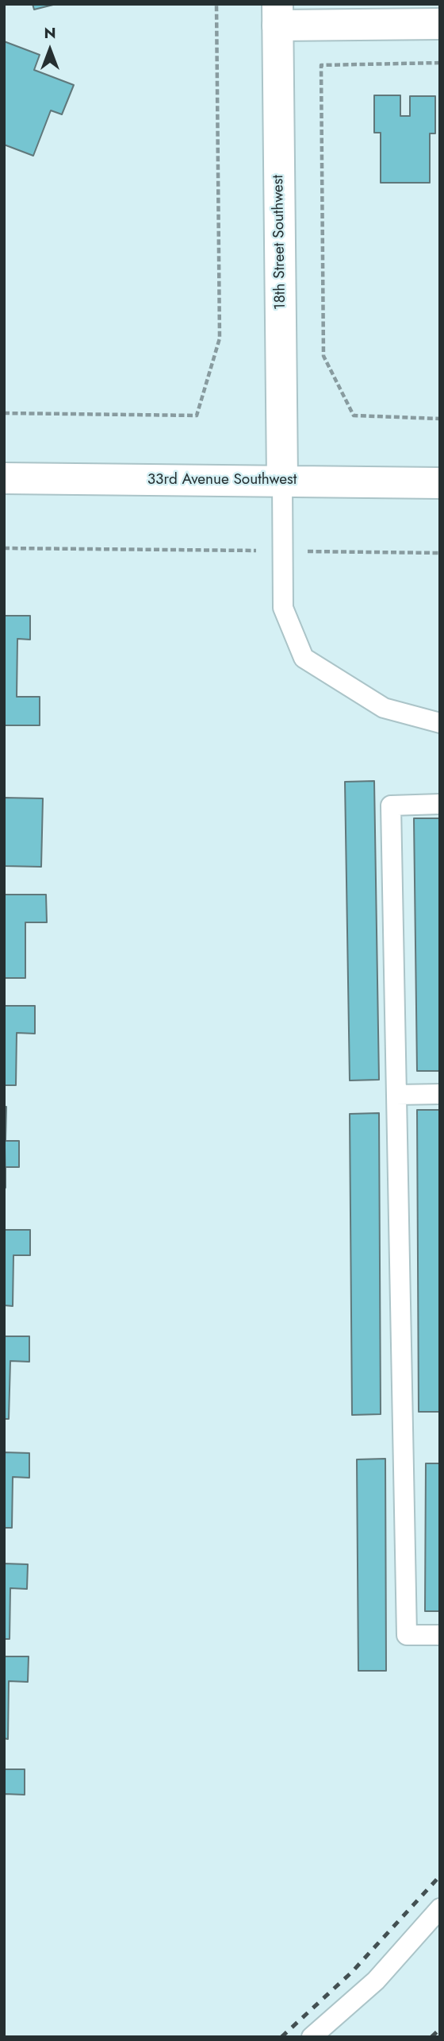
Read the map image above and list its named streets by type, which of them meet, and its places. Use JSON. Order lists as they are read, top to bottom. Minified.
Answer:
{"streets":{"street":["18th Street Southwest","33rd Avenue Southwest"]},"crossings":[["18th Street Southwest","33rd Avenue Southwest"]],"north":"top"}
